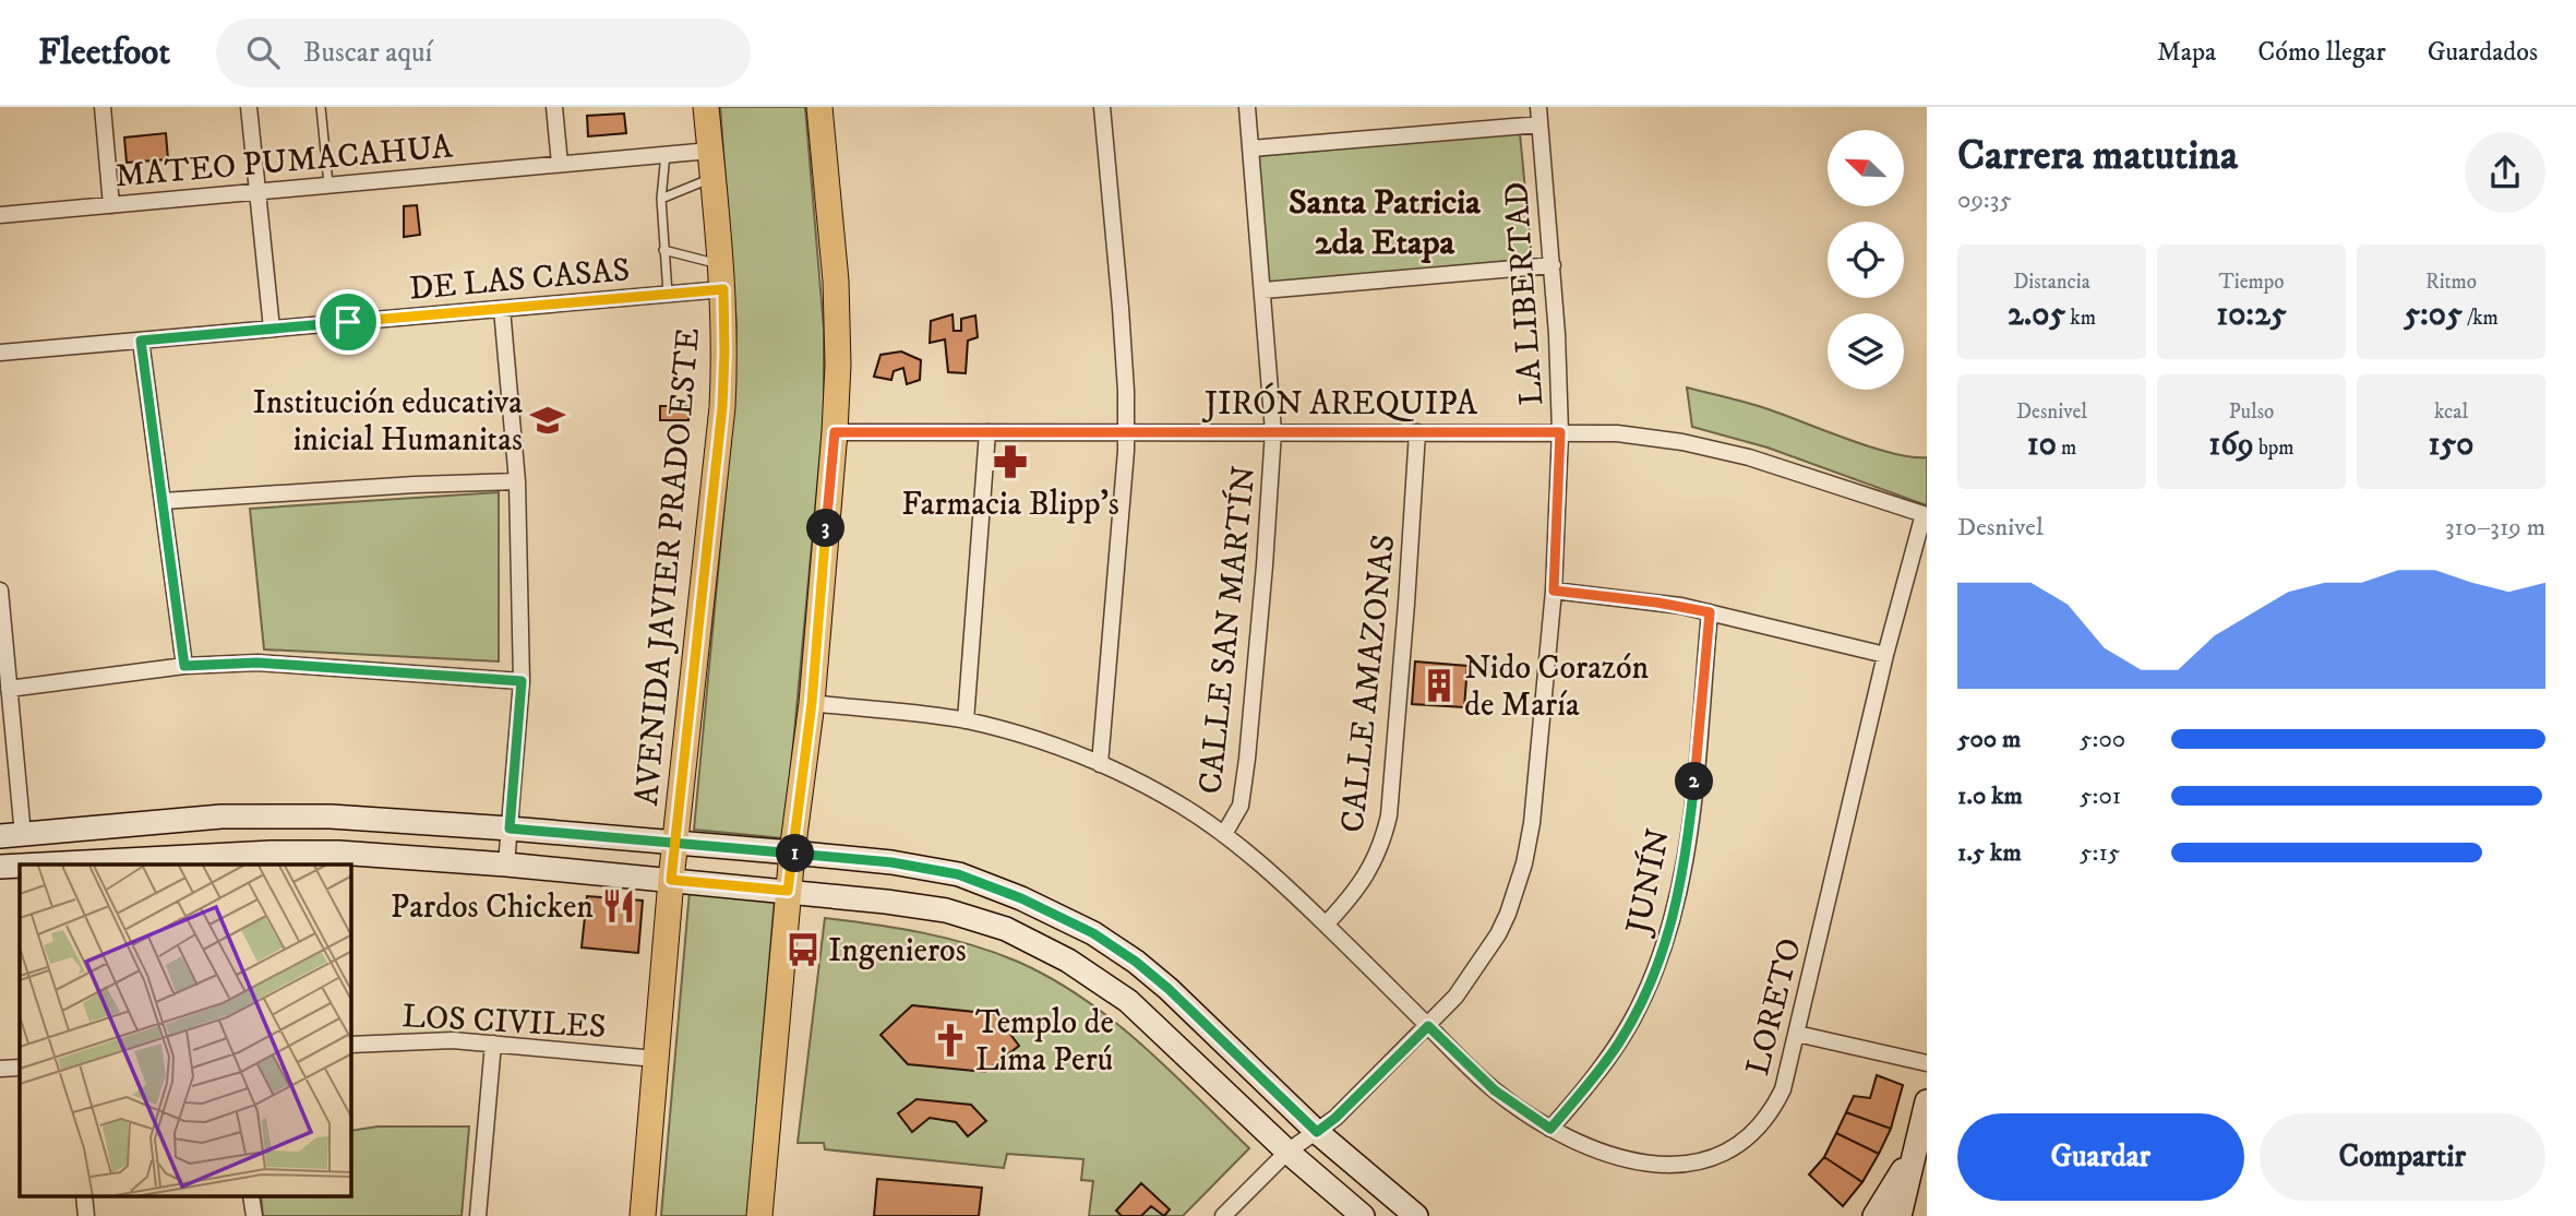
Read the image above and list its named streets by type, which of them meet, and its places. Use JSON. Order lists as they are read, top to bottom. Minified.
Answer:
{"streets":{"main road":["AVENIDA JAVIER PRADO ESTE"],"street":["MATEO PUMACAHUA","DE LAS CASAS","LA LIBERTAD","JIRÓN AREQUIPA","CALLE SAN MARTÍN","CALLE AMAZONAS","JUNÍN","LORETO","LOS CIVILES"]},"crossings":[["MATEO PUMACAHUA","AVENIDA JAVIER PRADO ESTE"],["DE LAS CASAS","AVENIDA JAVIER PRADO ESTE"],["LA LIBERTAD","JIRÓN AREQUIPA"],["LA LIBERTAD","LORETO"],["JIRÓN AREQUIPA","CALLE SAN MARTÍN"],["JIRÓN AREQUIPA","CALLE AMAZONAS"],["JIRÓN AREQUIPA","LORETO"],["AVENIDA JAVIER PRADO ESTE","LOS CIVILES"],["CALLE SAN MARTÍN","LORETO"],["CALLE AMAZONAS","LORETO"],["JUNÍN","LORETO"]],"districts":["Santa Patricia 2da Etapa"],"places":{"school or university":["Institución educativa inicial Humanitas"],"pharmacy":["Farmacia Blipp's"],"building":["Nido Corazón de María"],"restaurant":["Pardos Chicken"],"bus stop":["Ingenieros"],"church":["Templo de Lima Perú"]},"north":"top left","page":{"header":"Fleetfoot","search":"Buscar aquí","nav":["Mapa","Cómo llegar","Guardados"],"heading":["Carrera matutina","09:35"],"stats":[["Distancia","2.05 km"],["Tiempo","10:25"],["Ritmo","5:05 /km"],["Desnivel","10 m"],["Pulso","169 bpm"],["kcal","150"]],"chart":["Desnivel","310–319 m"],"pins":["3","2","1"],"list":[{"name":"500 m","note":"5:00"},{"name":"1.0 km","note":"5:01"},{"name":"1.5 km","note":"5:15"}],"buttons":["Guardar","Compartir"]}}
